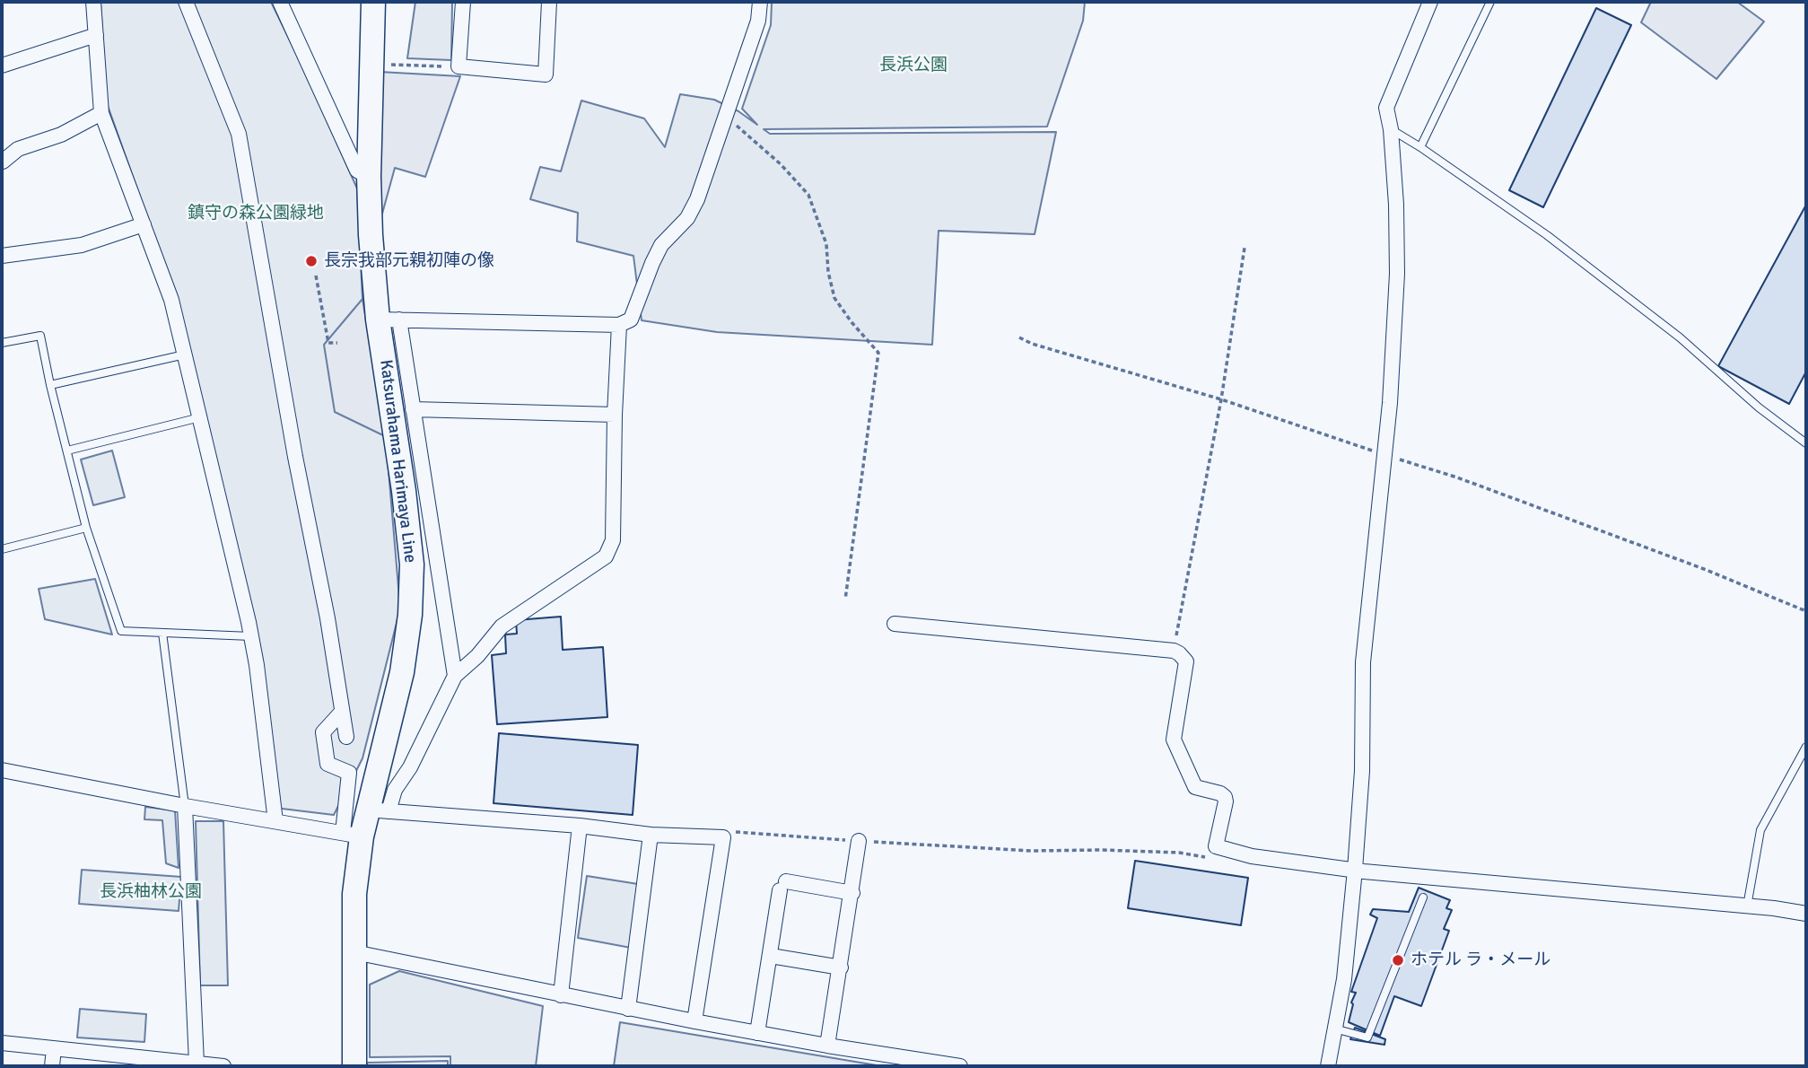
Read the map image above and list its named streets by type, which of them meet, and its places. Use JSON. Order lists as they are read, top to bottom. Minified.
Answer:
{"streets":{"main road":["Katsurahama Harimaya Line"]},"parks":["長浜公園","鎮守の森公園緑地","長浜柚林公園"],"places":["長宗我部元親初陣の像","ホテル ラ・メール"]}
